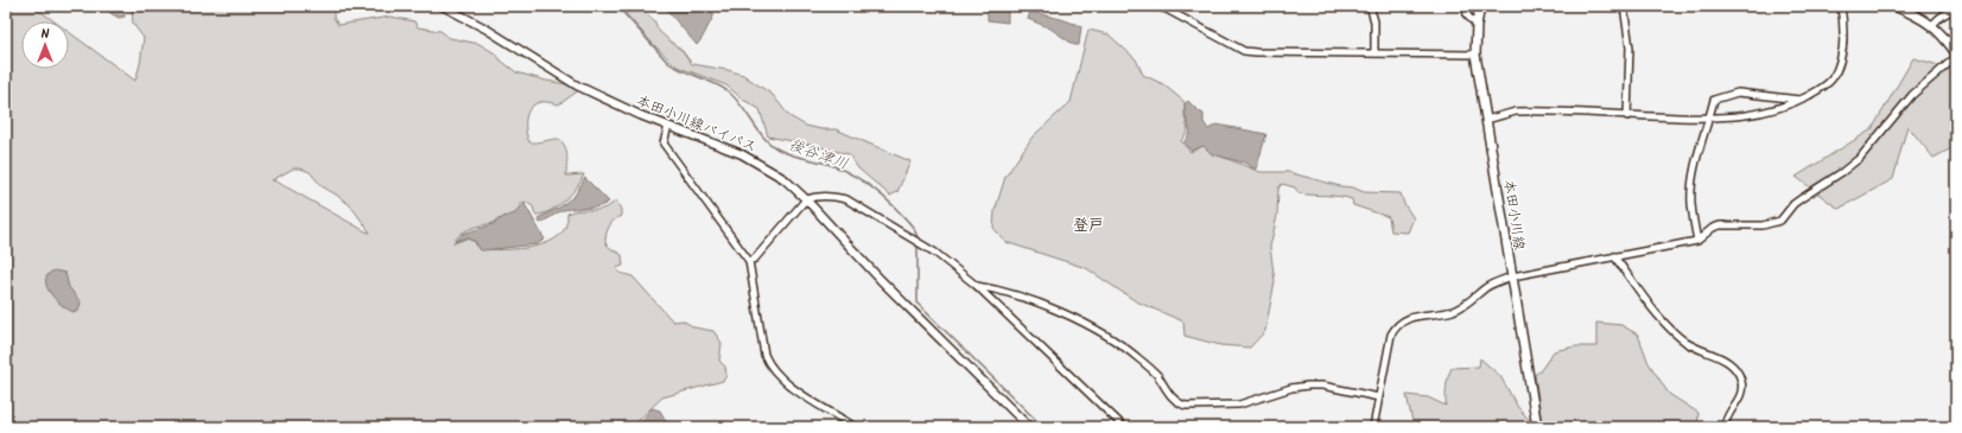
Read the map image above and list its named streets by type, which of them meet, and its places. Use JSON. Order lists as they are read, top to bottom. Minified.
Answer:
{"streets":{"main road":["本田小川線"],"street":["本田小川線バイパス"]},"districts":["登戸"],"water":["後谷津川"],"north":"top"}
